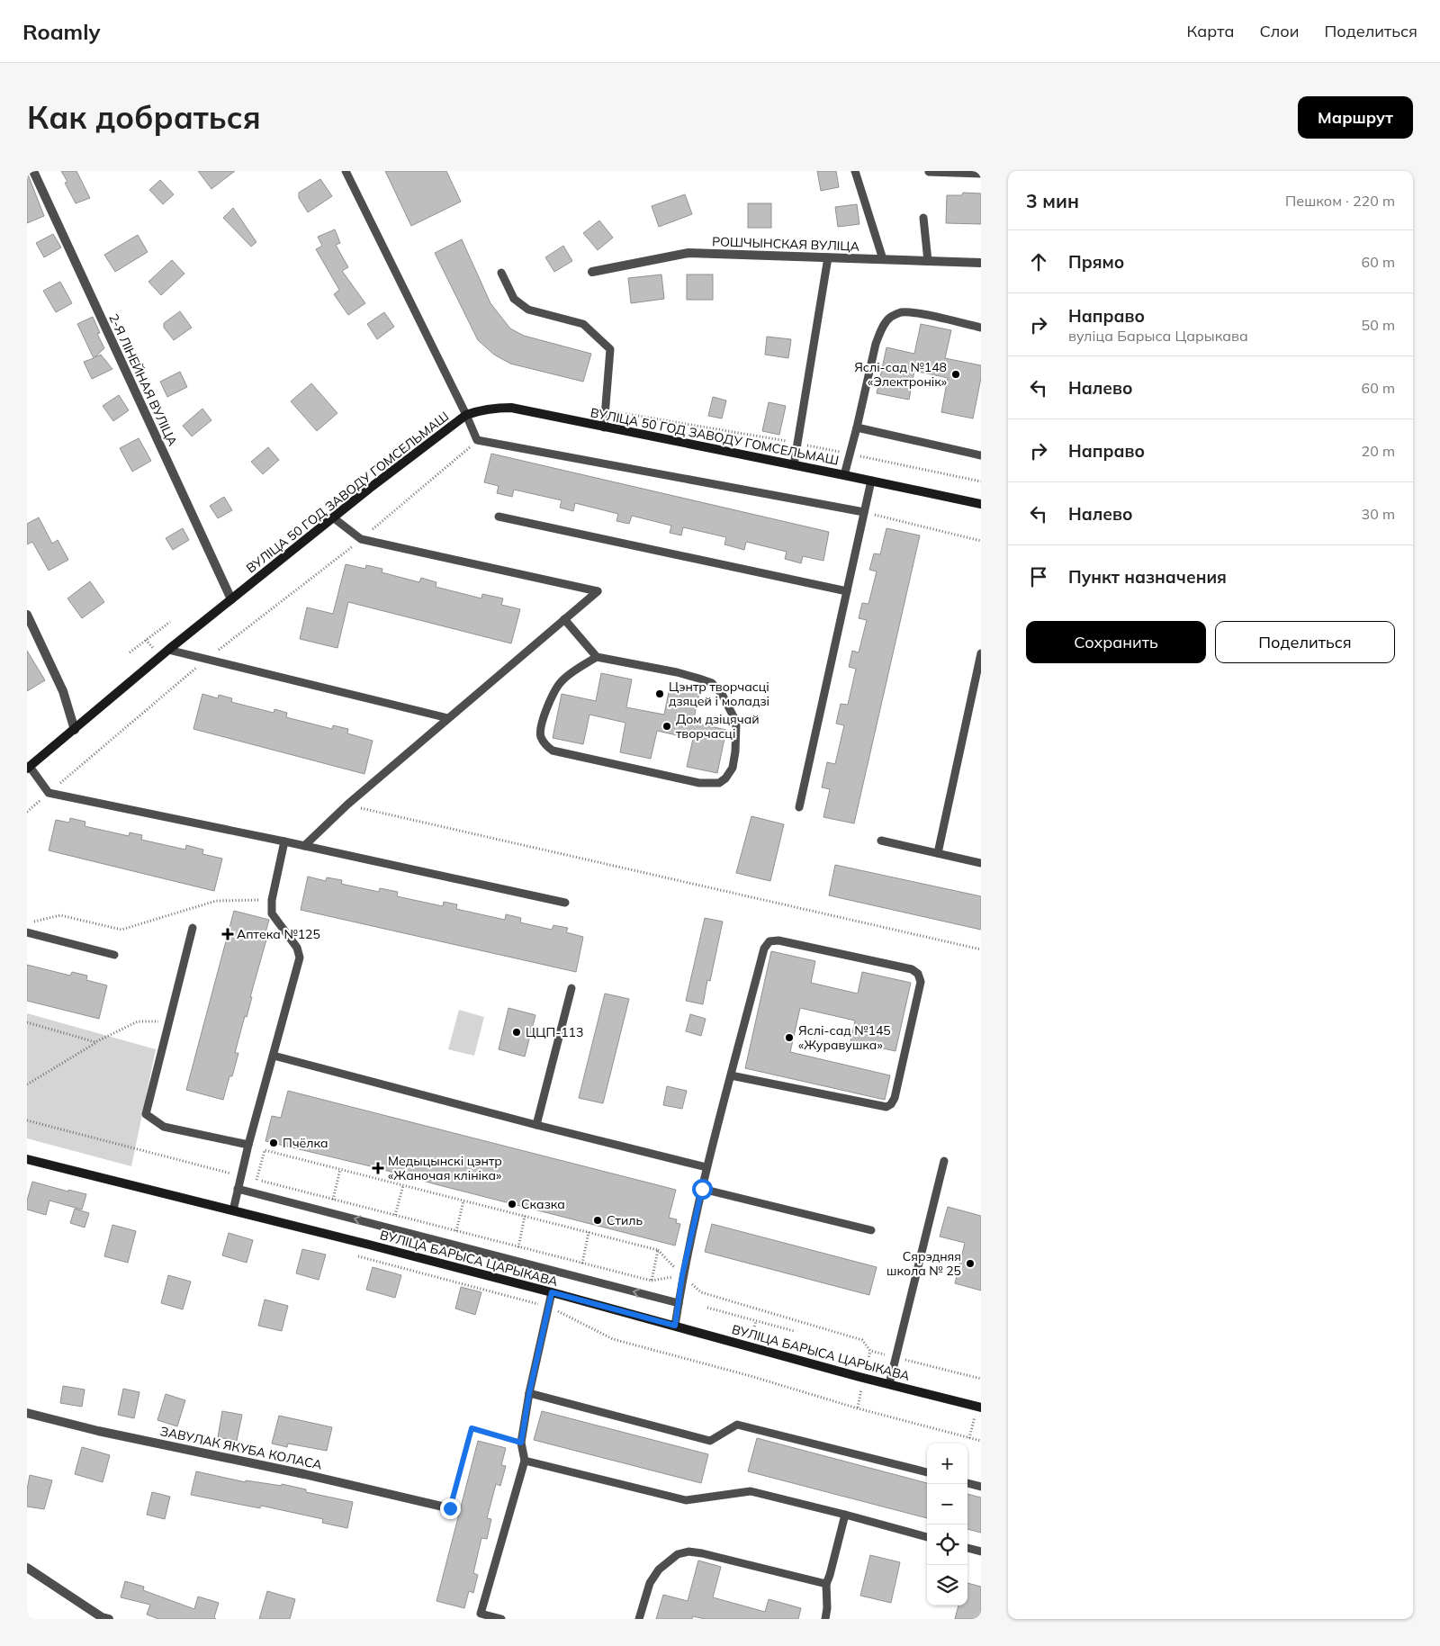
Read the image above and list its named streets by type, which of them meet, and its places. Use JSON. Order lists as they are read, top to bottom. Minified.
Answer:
{"streets":{"street":["РОШЧЫНСКАЯ ВУЛІЦА","2-Я ЛІНЕЙНАЯ ВУЛІЦА","ВУЛІЦА 50 ГОД ЗАВОДУ ГОМСЕЛЬМАШ","ВУЛІЦА БАРЫСА ЦАРЫКАВА","ЗАВУЛАК ЯКУБА КОЛАСА"]},"crossings":[["2-Я ЛІНЕЙНАЯ ВУЛІЦА","ВУЛІЦА 50 ГОД ЗАВОДУ ГОМСЕЛЬМАШ"]],"places":{"other":["Яслі-сад №148 «Электронік»","Цэнтр творчасці дзяцей і моладзі","Дом дзіцячай творчасці","ЦЦП-113","Яслі-сад №145 «Журавушка»","Пчёлка","Сказка","Стиль","Сярэдняя школа № 25"],"health":["Аптека №125","Медыцынскі цэнтр «Жаночая клініка»"]},"page":{"header":"Roamly","nav":["Карта","Слои","Поделиться"],"buttons":["Маршрут",["Сохранить","Поделиться"]],"title":"Как добраться","heading":["3 мин","Пешком · 220 m"],"list":[["Прямо","60 m"],["Направо","вуліца Барыса Царыкава","50 m"],["Налево","60 m"],["Направо","20 m"],["Налево","30 m"],"Пункт назначения"],"map_buttons":["+","−"]}}
